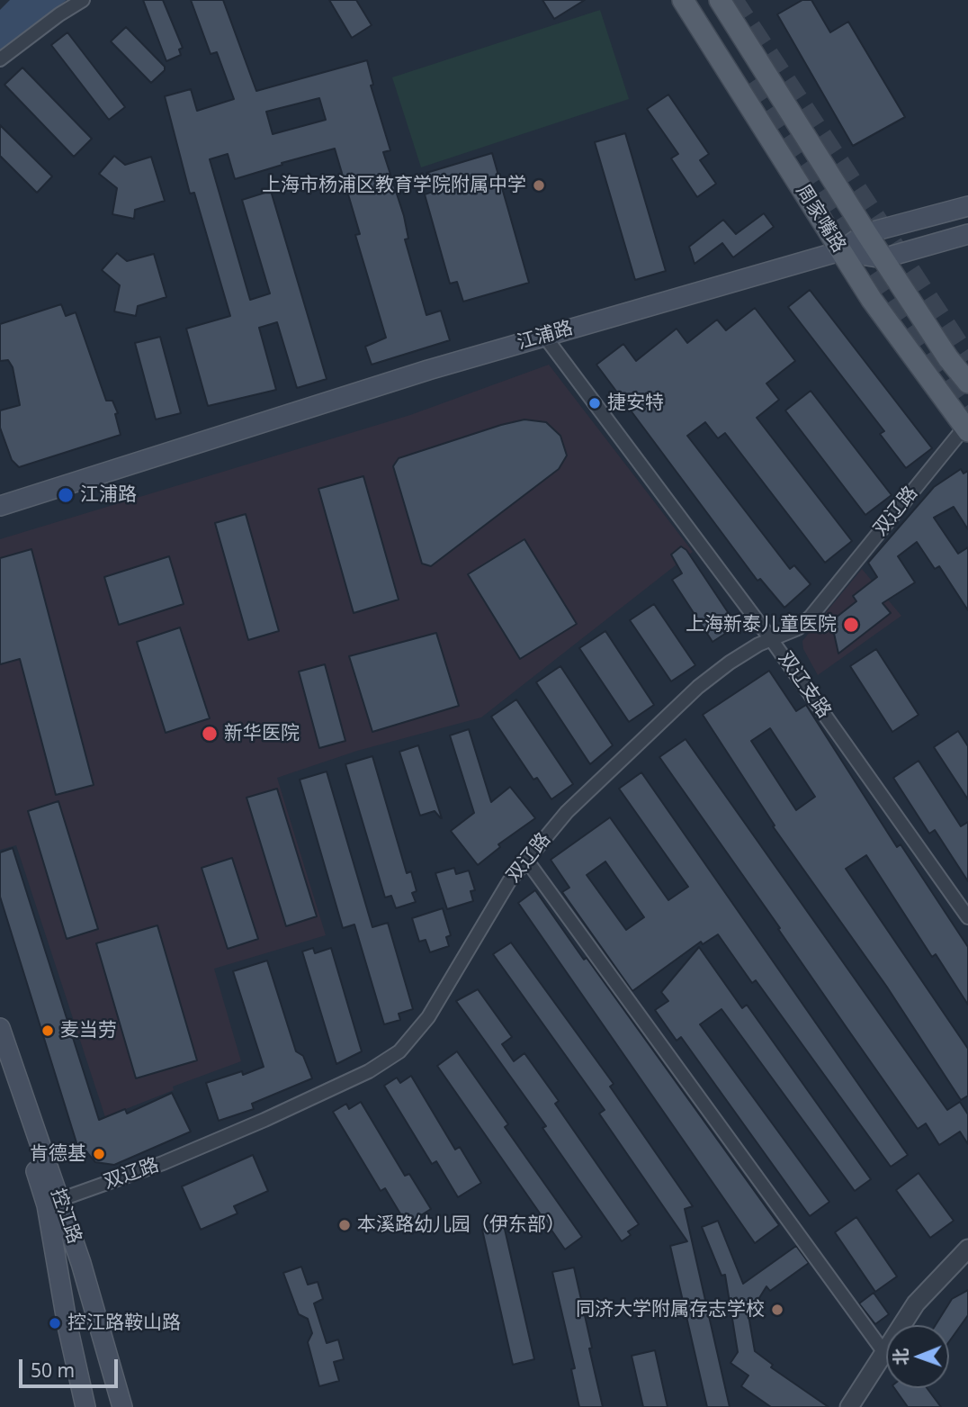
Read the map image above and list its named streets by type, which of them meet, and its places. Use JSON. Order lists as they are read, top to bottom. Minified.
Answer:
{"streets":{"main road":["周家嘴路","江浦路","控江路"],"street":["双辽路","双辽支路"]},"crossings":[["周家嘴路","江浦路"],["周家嘴路","双辽路"],["江浦路","双辽支路"],["双辽路","双辽支路"],["双辽路","控江路"]],"places":["上海市杨浦区教育学院附属中学","捷安特","江浦路","上海新泰儿童医院","新华医院","麦当劳","肯德基","本溪路幼儿园（伊东部）","同济大学附属存志学校","控江路鞍山路"],"scale_bar":"50 m","north":"left"}
